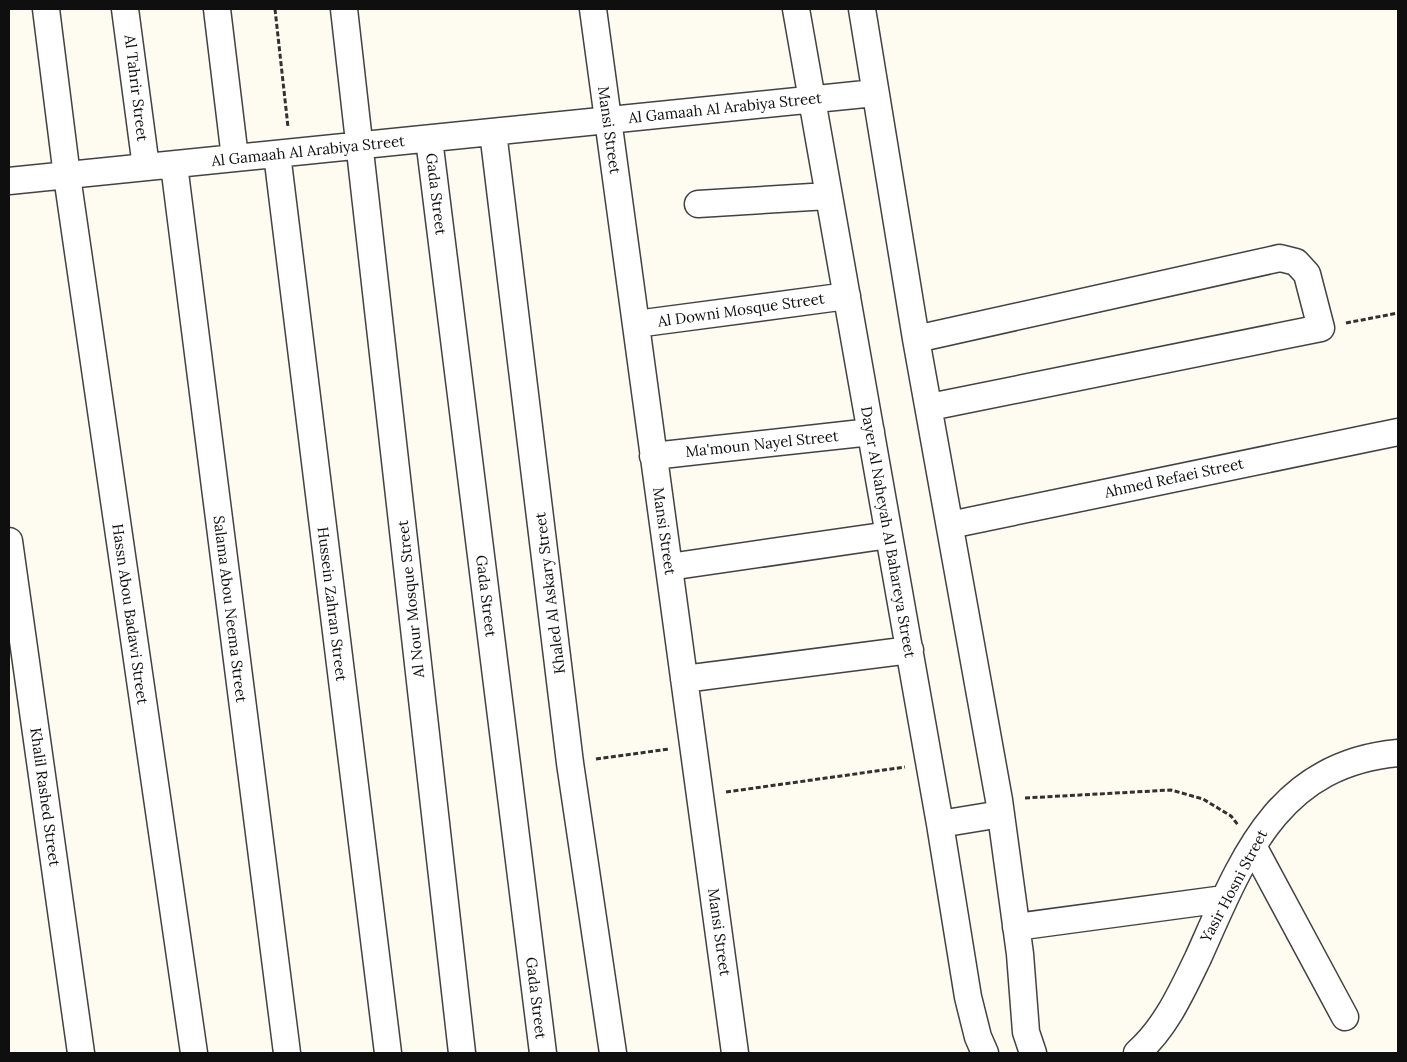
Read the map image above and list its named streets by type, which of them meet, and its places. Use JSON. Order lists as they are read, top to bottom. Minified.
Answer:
{"streets":{"street":["Al Tahrir Street","Al Gamaah Al Arabiya Street","Mansi Street","Gada Street","Al Downi Mosque Street","Ma'moun Nayel Street","Ahmed Refaei Street","Dayer Al Naheyah Al Bahareya Street","Khaled Al Askary Street","Al Nour Mosque Street","Hussein Zahran Street","Salama Abou Neema Street","Hassn Abou Badawi Street","Khalil Rashed Street","Yasir Hosni Street"]},"crossings":[["Al Tahrir Street","Al Gamaah Al Arabiya Street"],["Al Gamaah Al Arabiya Street","Mansi Street"],["Al Gamaah Al Arabiya Street","Gada Street"],["Al Gamaah Al Arabiya Street","Dayer Al Naheyah Al Bahareya Street"],["Al Gamaah Al Arabiya Street","Khaled Al Askary Street"],["Al Gamaah Al Arabiya Street","Al Nour Mosque Street"],["Al Gamaah Al Arabiya Street","Hussein Zahran Street"],["Al Gamaah Al Arabiya Street","Salama Abou Neema Street"],["Al Gamaah Al Arabiya Street","Hassn Abou Badawi Street"],["Mansi Street","Al Downi Mosque Street"],["Mansi Street","Ma'moun Nayel Street"],["Al Downi Mosque Street","Dayer Al Naheyah Al Bahareya Street"],["Ma'moun Nayel Street","Dayer Al Naheyah Al Bahareya Street"]]}
